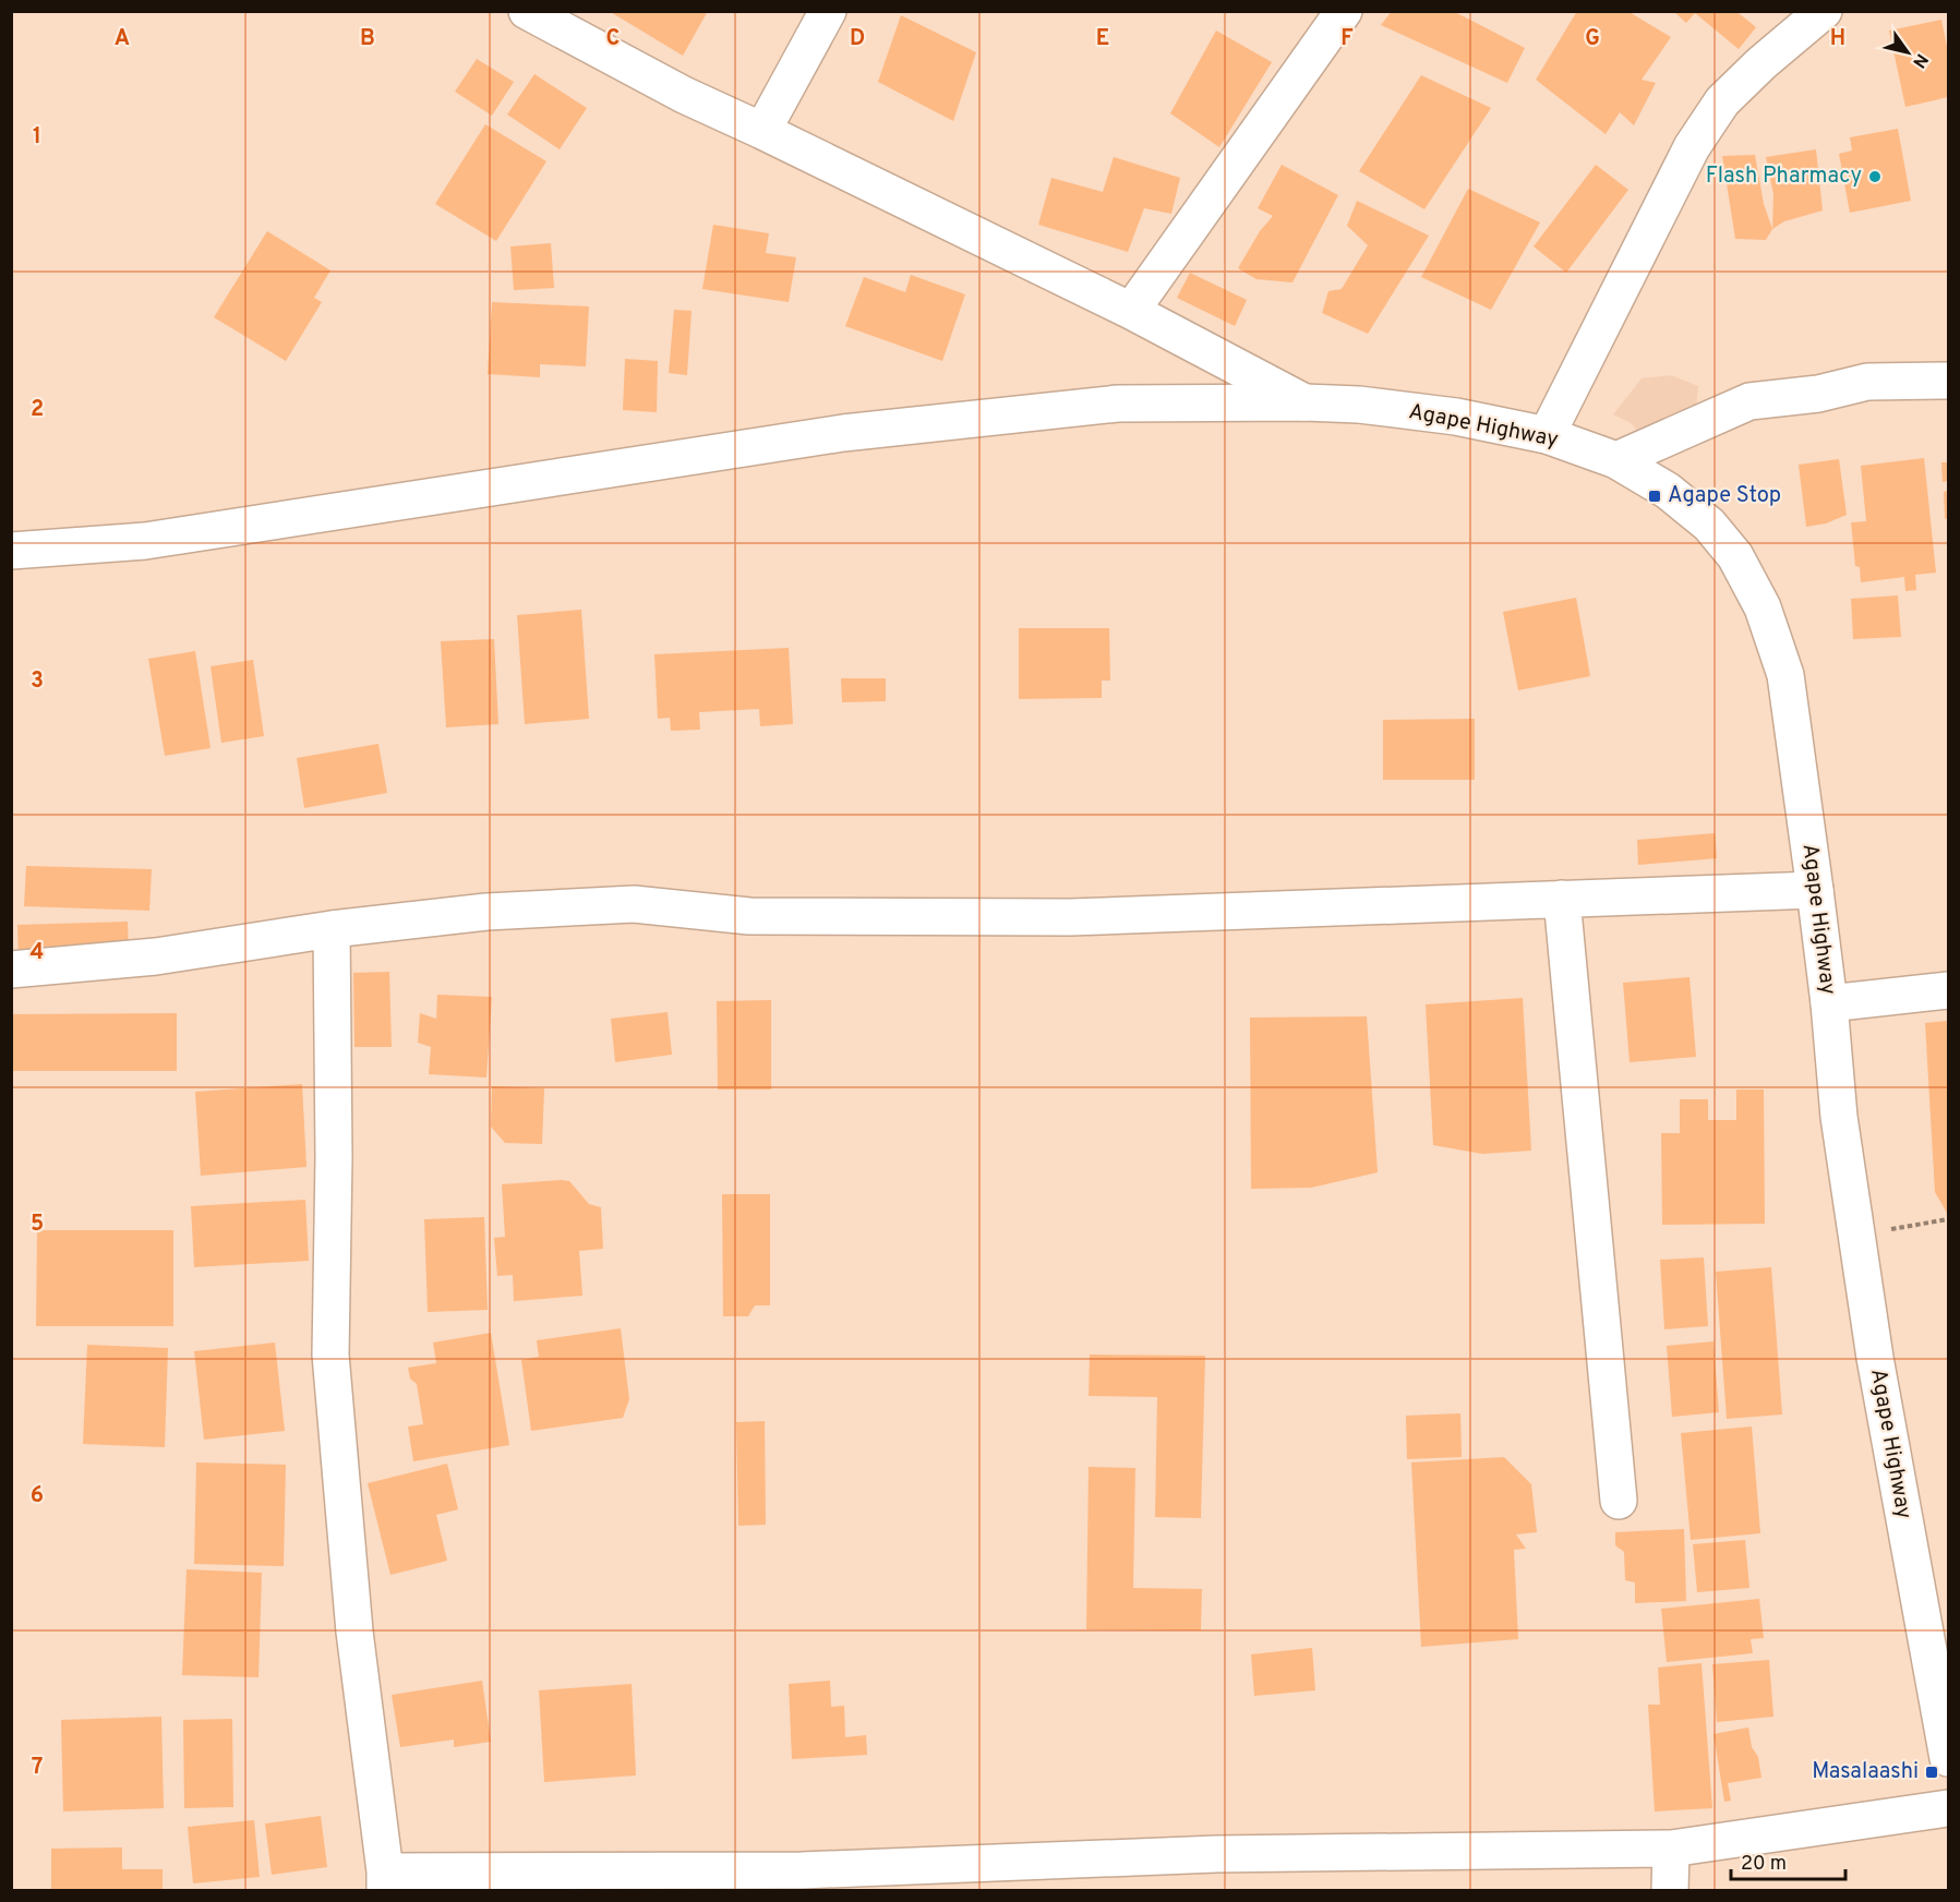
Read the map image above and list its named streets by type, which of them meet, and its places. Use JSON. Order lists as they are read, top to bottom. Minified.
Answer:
{"streets":{"street":["Agape Highway"]},"places":{"other":["Flash Pharmacy"],"transit":["Agape Stop","Masalaashi"]},"scale_bar":"20 m","north":"bottom right","grid":{"columns":["A","B","C","D","E","F","G","H"],"rows":["1","2","3","4","5","6","7"]}}
